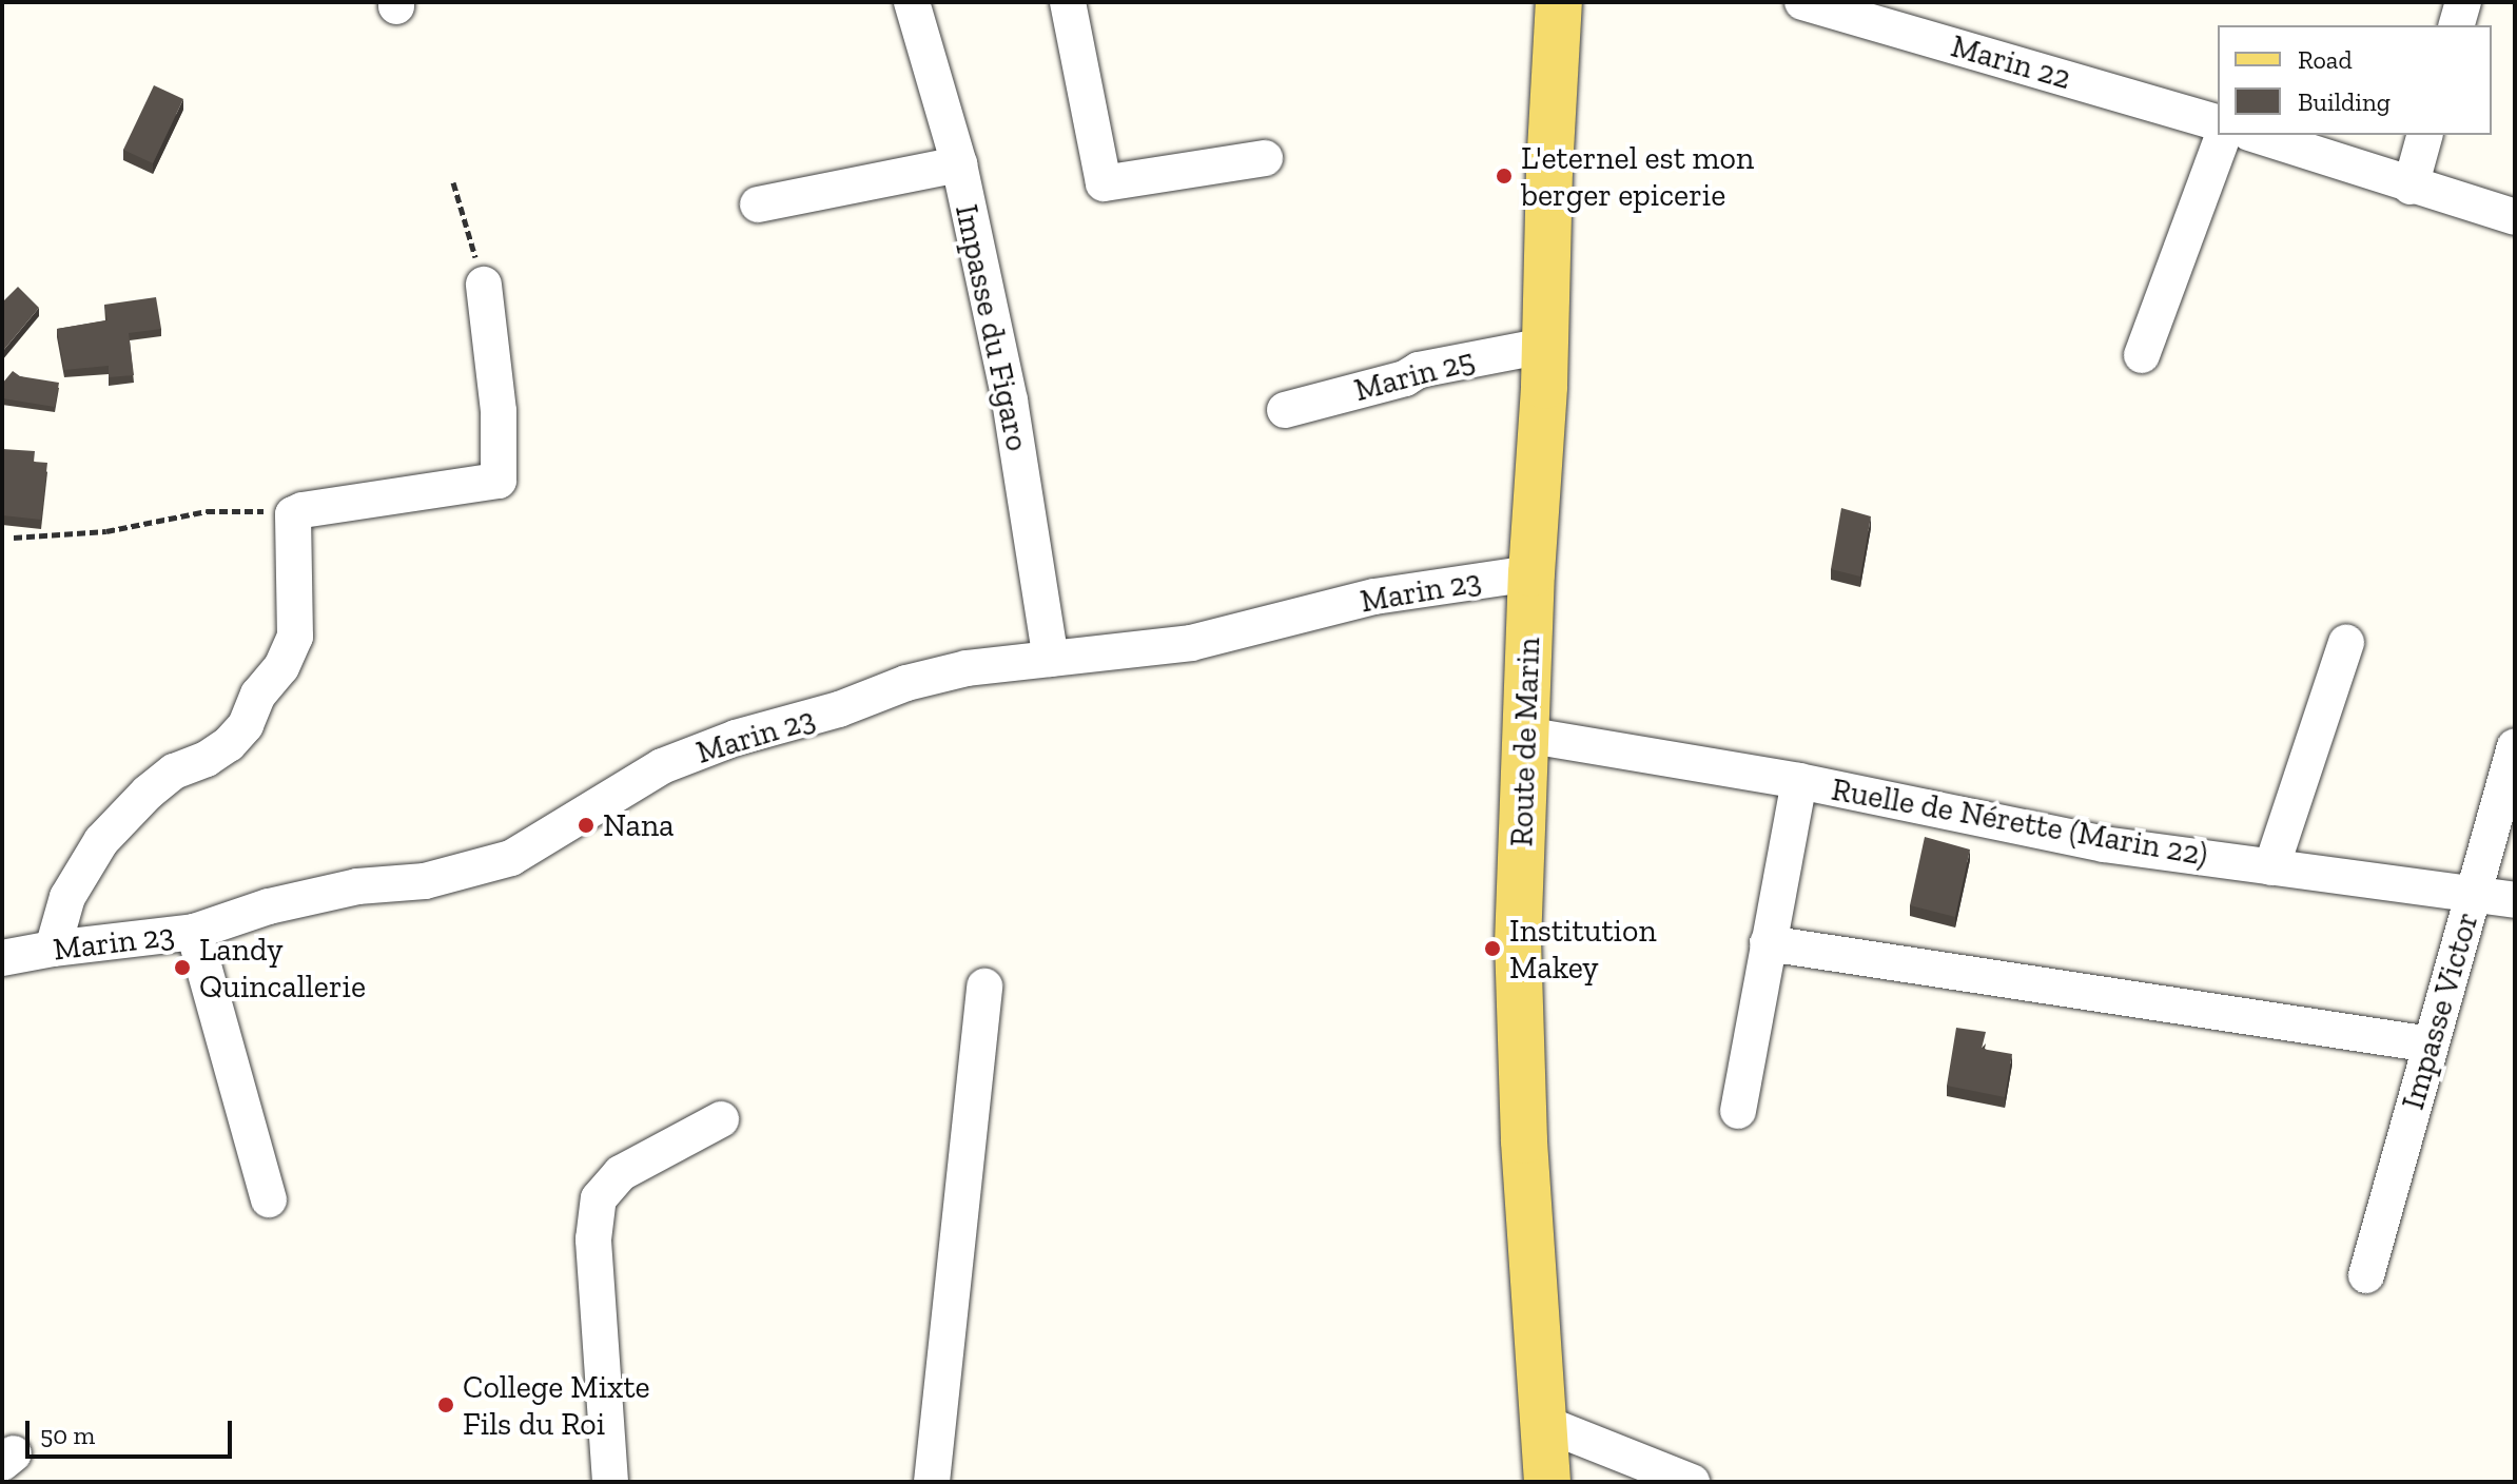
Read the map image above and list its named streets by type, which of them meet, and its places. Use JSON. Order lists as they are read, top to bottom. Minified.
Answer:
{"streets":{"main road":["Route de Marin"],"street":["Marin 22","Impasse du Figaro","Marin 25","Marin 23","Ruelle de Nérette (Marin 22)","Impasse Victor"]},"crossings":[["Impasse du Figaro","Marin 23"],["Marin 25","Route de Marin"],["Marin 23","Route de Marin"],["Route de Marin","Ruelle de Nérette (Marin 22)"],["Ruelle de Nérette (Marin 22)","Impasse Victor"]],"places":["L'eternel est mon berger epicerie","Nana","Institution Makey","Landy Quincallerie","College Mixte Fils du Roi"],"legend":["Road","Building"],"scale_bar":"50 m"}
